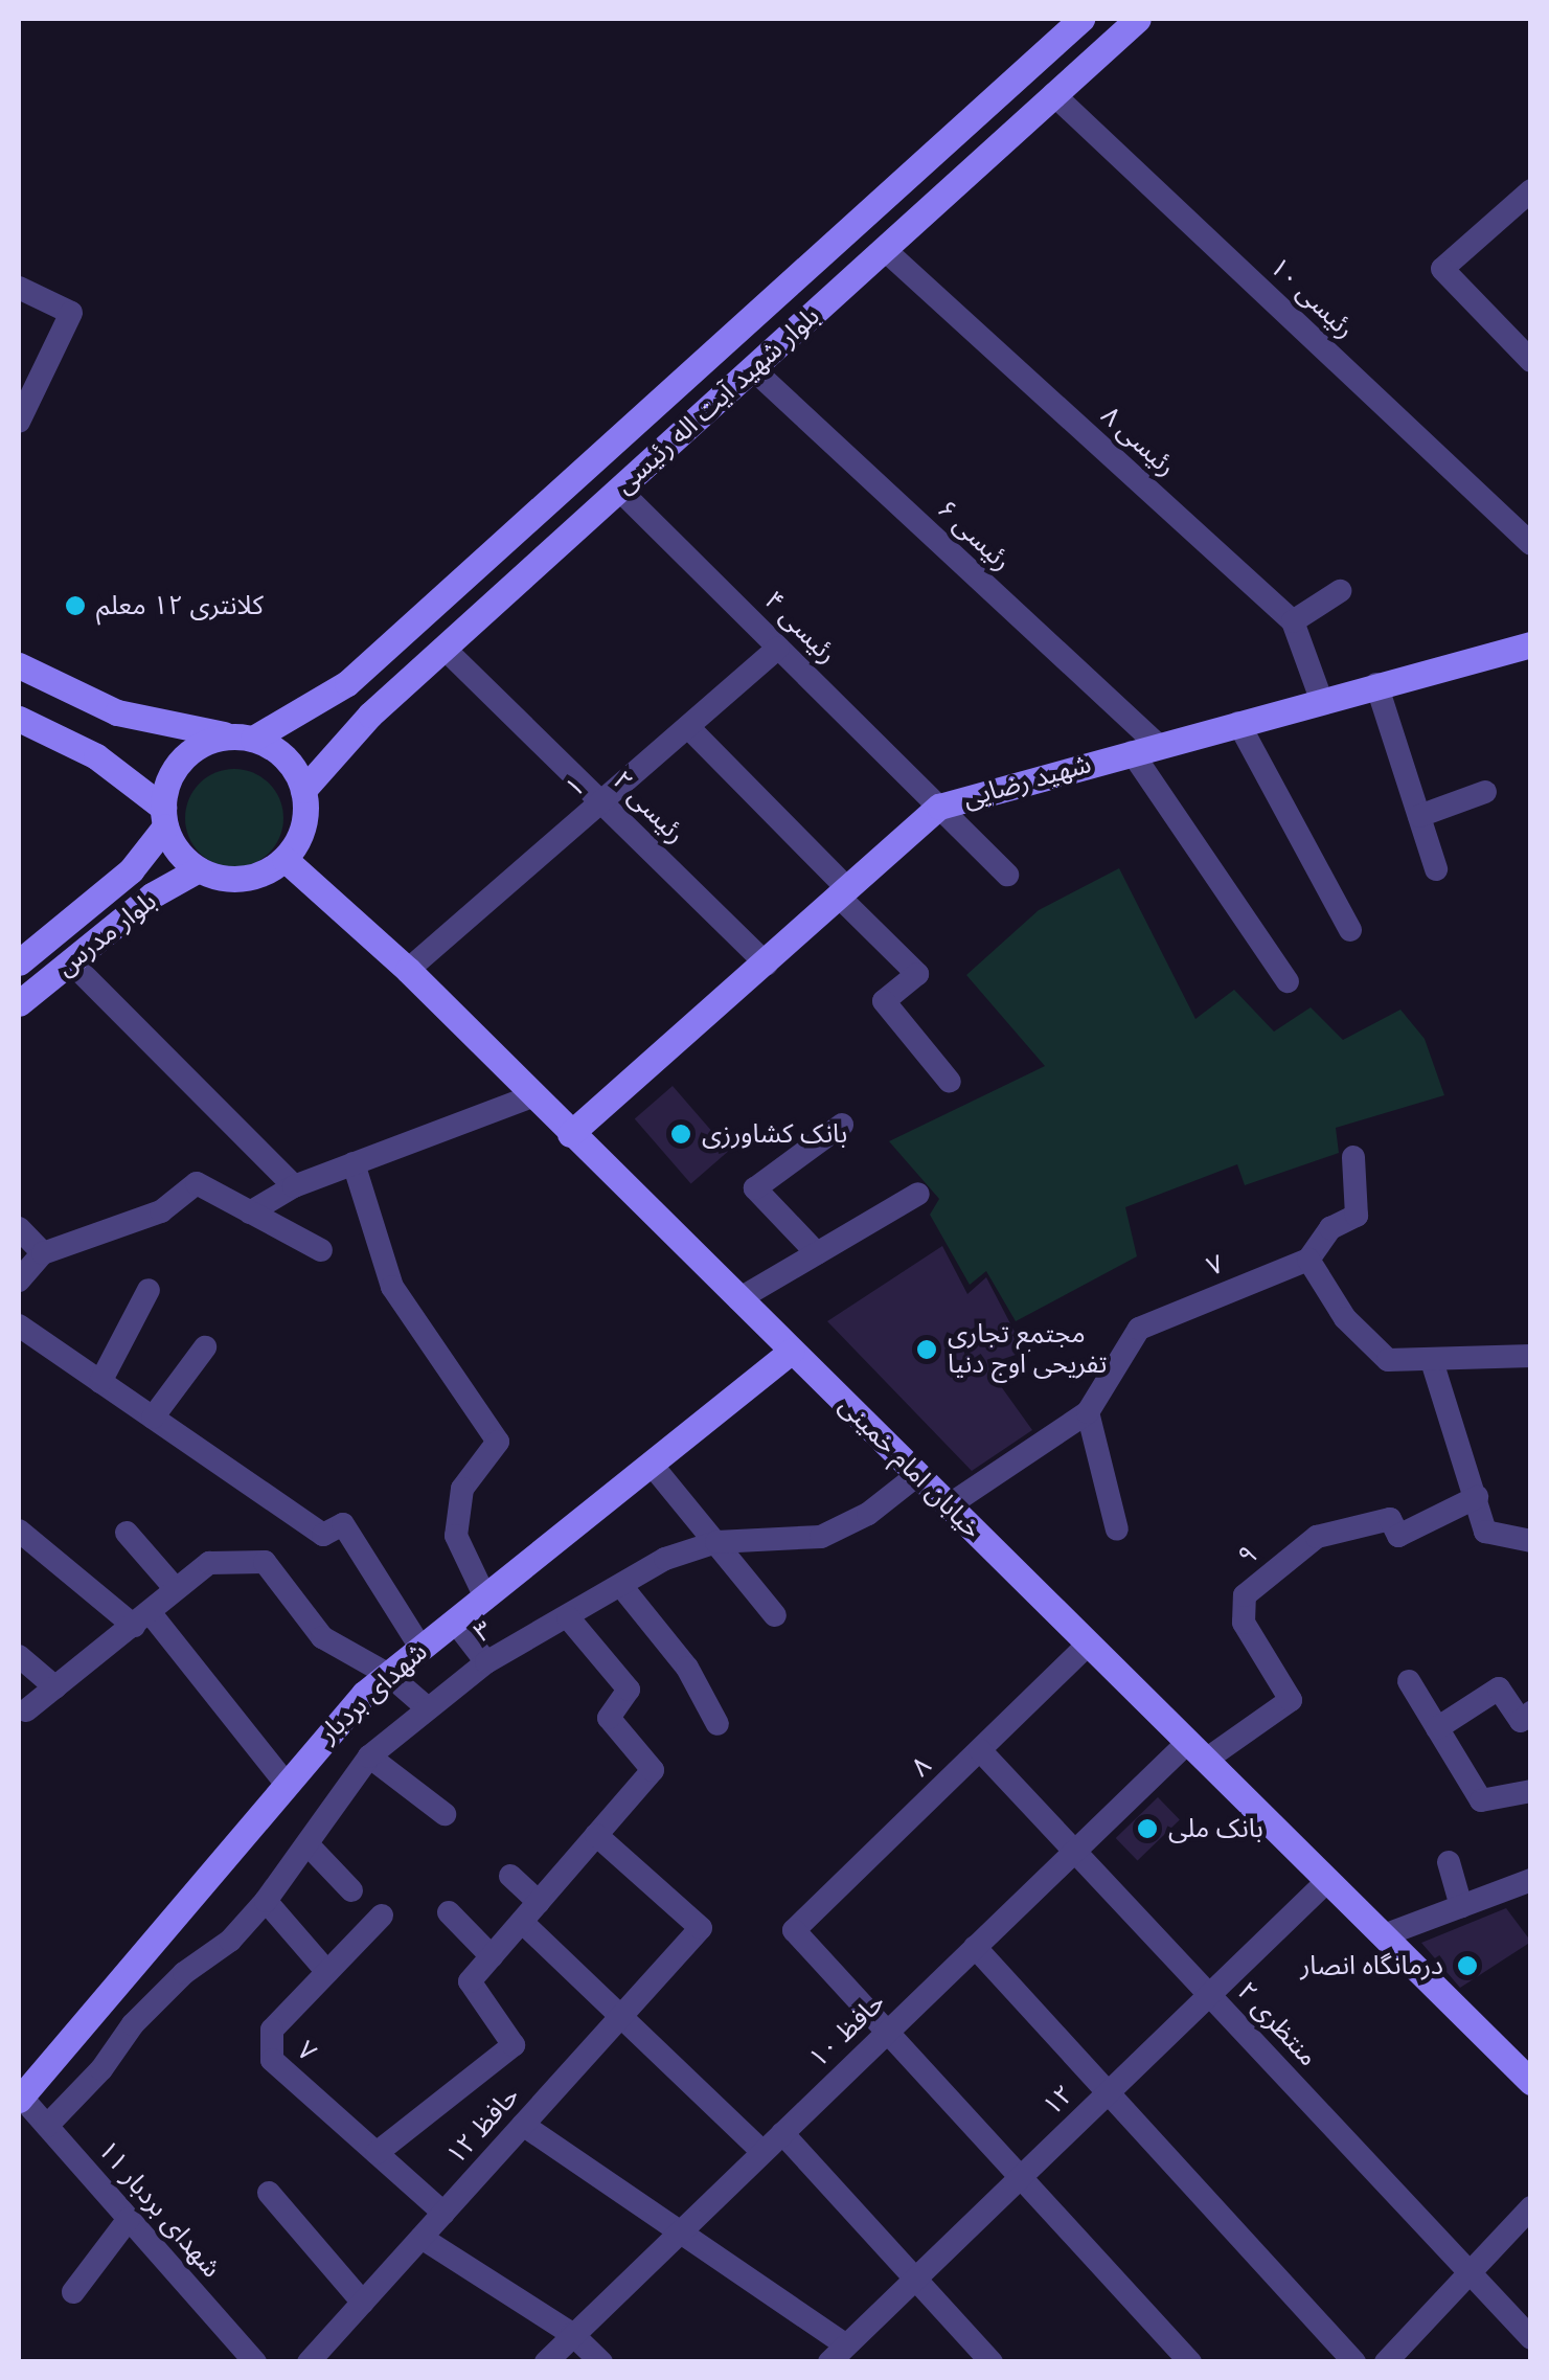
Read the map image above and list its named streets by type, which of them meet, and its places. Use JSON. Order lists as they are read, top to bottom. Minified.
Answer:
{"streets":{"main road":["بلوار شهید آیت اله رئیسی","شهید رضایی","بلوار مدرس","خیابان امام خمینی","شهدای بردبار"],"street":["رئیسی ۱۰","رئیسی ۸","رئیسی ۶","رئیسی ۴","۱","رئیسی ۲","۷","۹","۳","۸","منتظری ۲","حافظ ۱۰","۱۲","حافظ ۱۲","شهدای بردبار ۱۱"]},"crossings":[["رئیسی ۱۰","بلوار شهید آیت اله رئیسی"],["بلوار شهید آیت اله رئیسی","رئیسی ۸"],["بلوار شهید آیت اله رئیسی","رئیسی ۶"],["بلوار شهید آیت اله رئیسی","رئیسی ۴"],["بلوار شهید آیت اله رئیسی","رئیسی ۲"],["بلوار شهید آیت اله رئیسی","بلوار مدرس"],["بلوار شهید آیت اله رئیسی","خیابان امام خمینی"],["رئیسی ۸","شهید رضایی"],["رئیسی ۶","شهید رضایی"],["رئیسی ۴","شهید رضایی"],["رئیسی ۴","۱"],["شهید رضایی","رئیسی ۲"],["شهید رضایی","خیابان امام خمینی"],["۱","رئیسی ۲"],["۱","خیابان امام خمینی"],["بلوار مدرس","خیابان امام خمینی"],["۷","خیابان امام خمینی"],["۷","حافظ ۱۲"],["خیابان امام خمینی","۹"],["خیابان امام خمینی","۳"],["خیابان امام خمینی","شهدای بردبار"],["خیابان امام خمینی","۸"],["خیابان امام خمینی","حافظ ۱۰"],["خیابان امام خمینی","۱۲"],["۹","حافظ ۱۰"],["۳","شهدای بردبار ۱۱"],["شهدای بردبار","شهدای بردبار ۱۱"],["۸","منتظری ۲"],["۸","حافظ ۱۰"],["منتظری ۲","حافظ ۱۰"],["منتظری ۲","۱۲"]],"places":["کلانتری ۱۲ معلم","بانک کشاورزی","مجتمع تجاری تفریحی اوج دنیا","بانک ملی","درمانگاه انصار"]}
